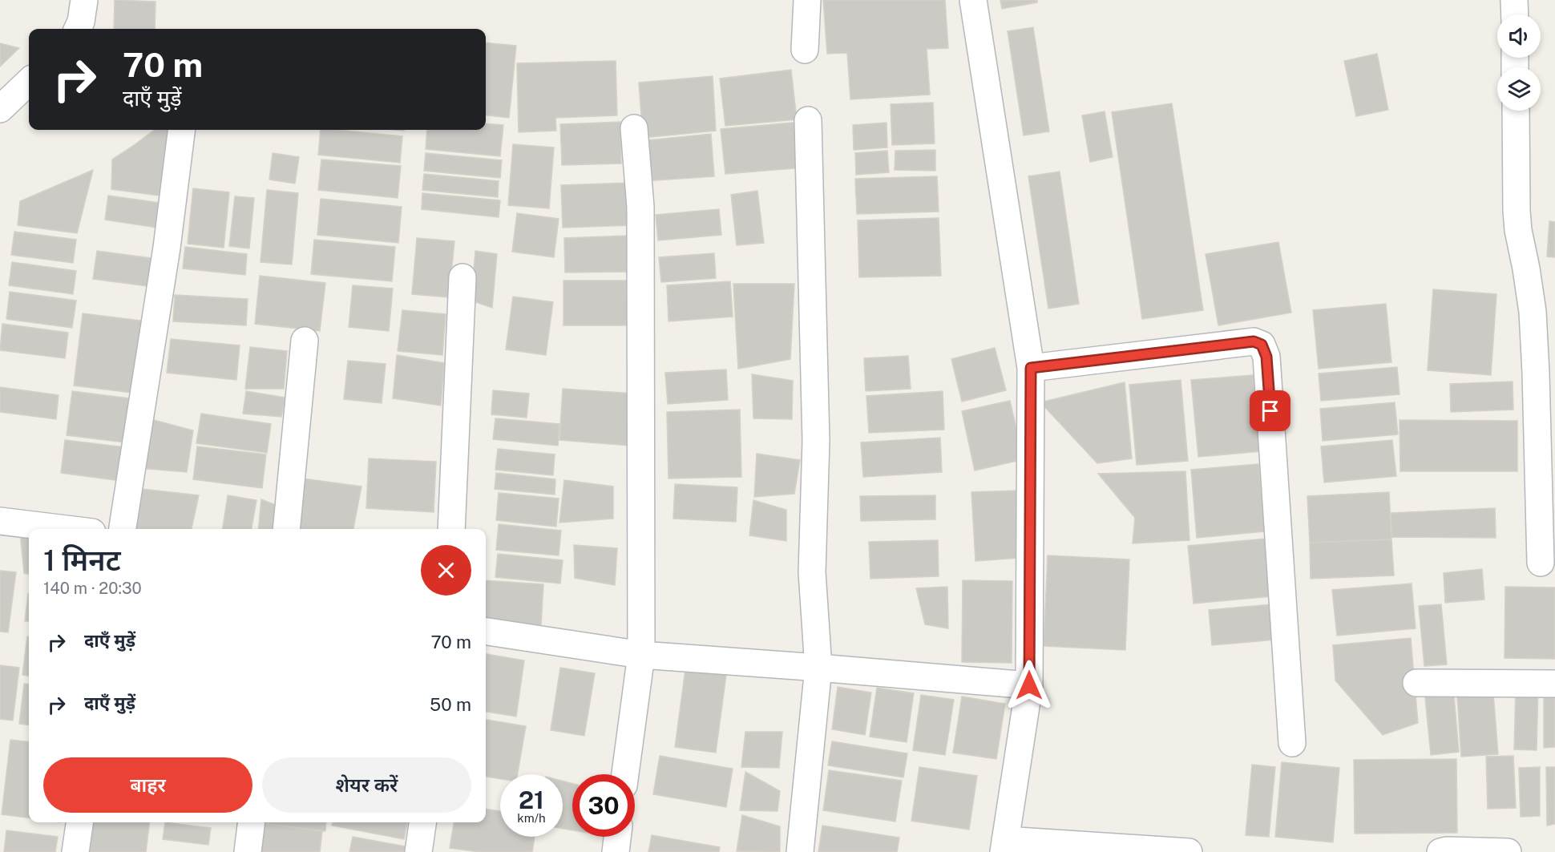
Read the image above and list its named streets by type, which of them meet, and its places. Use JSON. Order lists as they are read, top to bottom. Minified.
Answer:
{"page":{"turn":["70 m","दाएँ मुड़ें"],"heading":["1 मिनट","140 m · 20:30"],"list":[{"name":"दाएँ मुड़ें","value":"70 m"},{"name":"दाएँ मुड़ें","value":"50 m"}],"buttons":["बाहर","शेयर करें"],"speed":"21 km/h","limit":"30"}}
